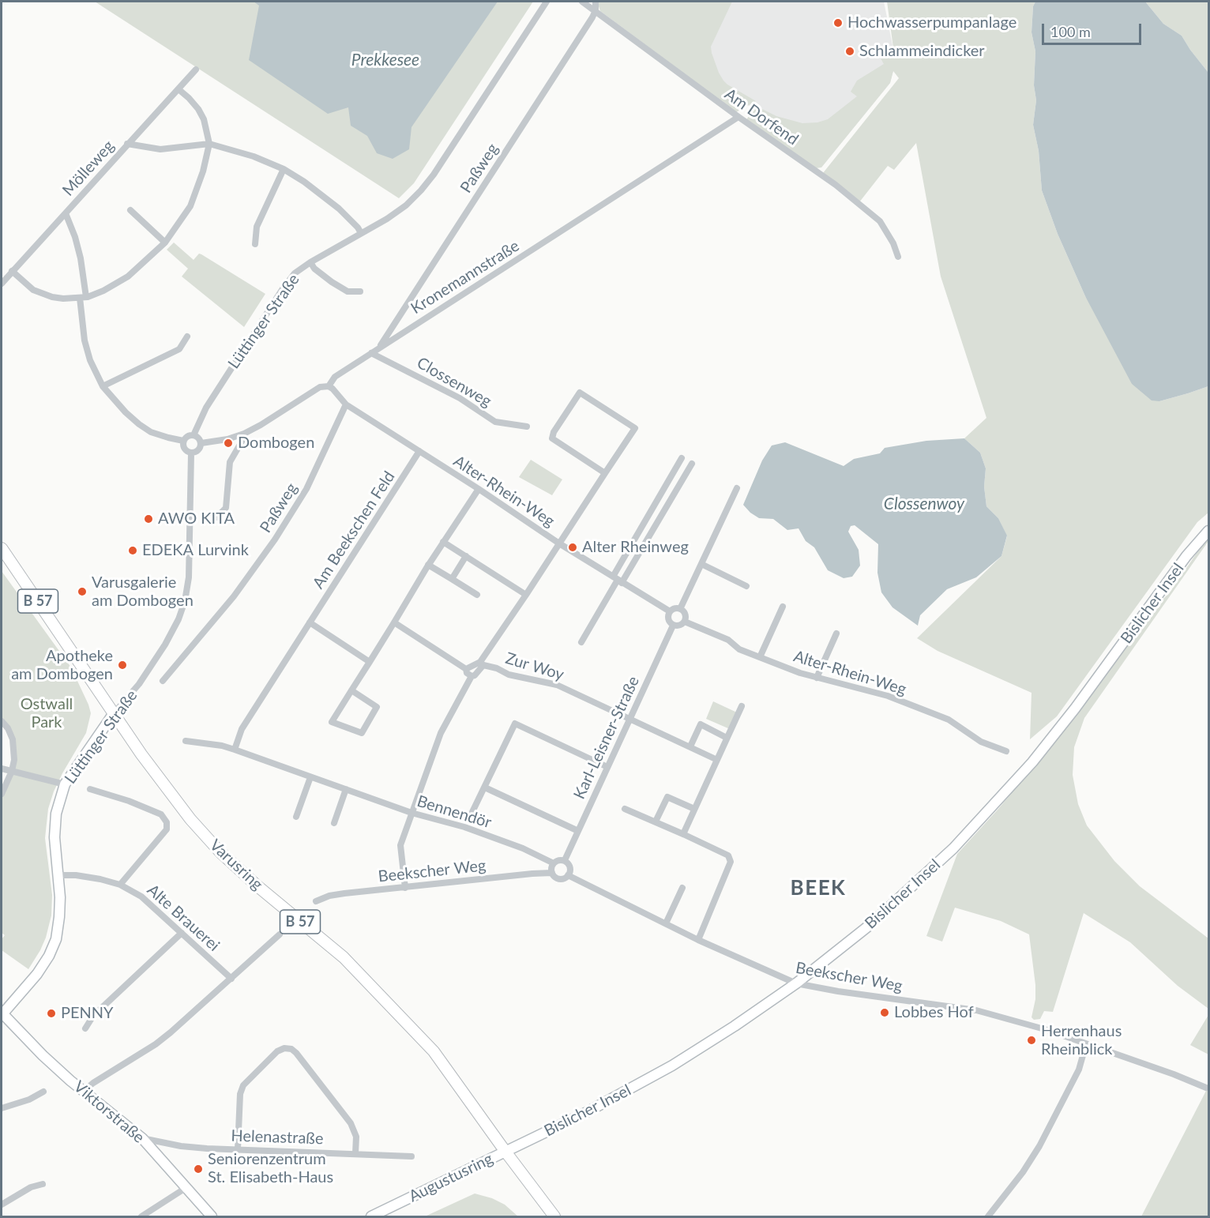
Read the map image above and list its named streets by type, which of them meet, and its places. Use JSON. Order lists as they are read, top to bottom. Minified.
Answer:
{"streets":{"main road":["Lüttinger Straße","B 57","Bislicher Insel","Varusring","Viktorstraße","Augustusring"],"street":["Am Dorfend","Mölleweg","Paßweg","Kronemannstraße","Clossenweg","Alter-Rhein-Weg","Am Beekschen Feld","Zur Woy","Karl-Leisner-Straße","Bennendör","Beekscher Weg","Alte Brauerei","Helenastraße"]},"crossings":[["Am Dorfend","Paßweg"],["Am Dorfend","Kronemannstraße"],["Paßweg","Kronemannstraße"],["Paßweg","Alter-Rhein-Weg"],["Kronemannstraße","Lüttinger Straße"],["Kronemannstraße","Clossenweg"],["Kronemannstraße","Alter-Rhein-Weg"],["Lüttinger Straße","Varusring"],["Lüttinger Straße","Alte Brauerei"],["Lüttinger Straße","Viktorstraße"],["Alter-Rhein-Weg","Am Beekschen Feld"],["Alter-Rhein-Weg","Karl-Leisner-Straße"],["Am Beekschen Feld","Bennendör"],["B 57","Bislicher Insel"],["B 57","Varusring"],["B 57","Augustusring"],["Bislicher Insel","Varusring"],["Bislicher Insel","Beekscher Weg"],["Bislicher Insel","Augustusring"],["Zur Woy","Karl-Leisner-Straße"],["Karl-Leisner-Straße","Bennendör"],["Karl-Leisner-Straße","Beekscher Weg"],["Bennendör","Beekscher Weg"],["Varusring","Augustusring"],["Viktorstraße","Helenastraße"]],"districts":["BEEK"],"water":["Prekkesee","Clossenwoy"],"parks":["Ostwall Park"],"places":["Hochwasserpumpanlage","Schlammeindicker","Dombogen","AWO KITA","Alter Rheinweg","EDEKA Lurvink","Varusgalerie am Dombogen","Apotheke am Dombogen","Lobbes Hof","PENNY","Herrenhaus Rheinblick","Seniorenzentrum St. Elisabeth-Haus"],"scale_bar":"100 m"}
